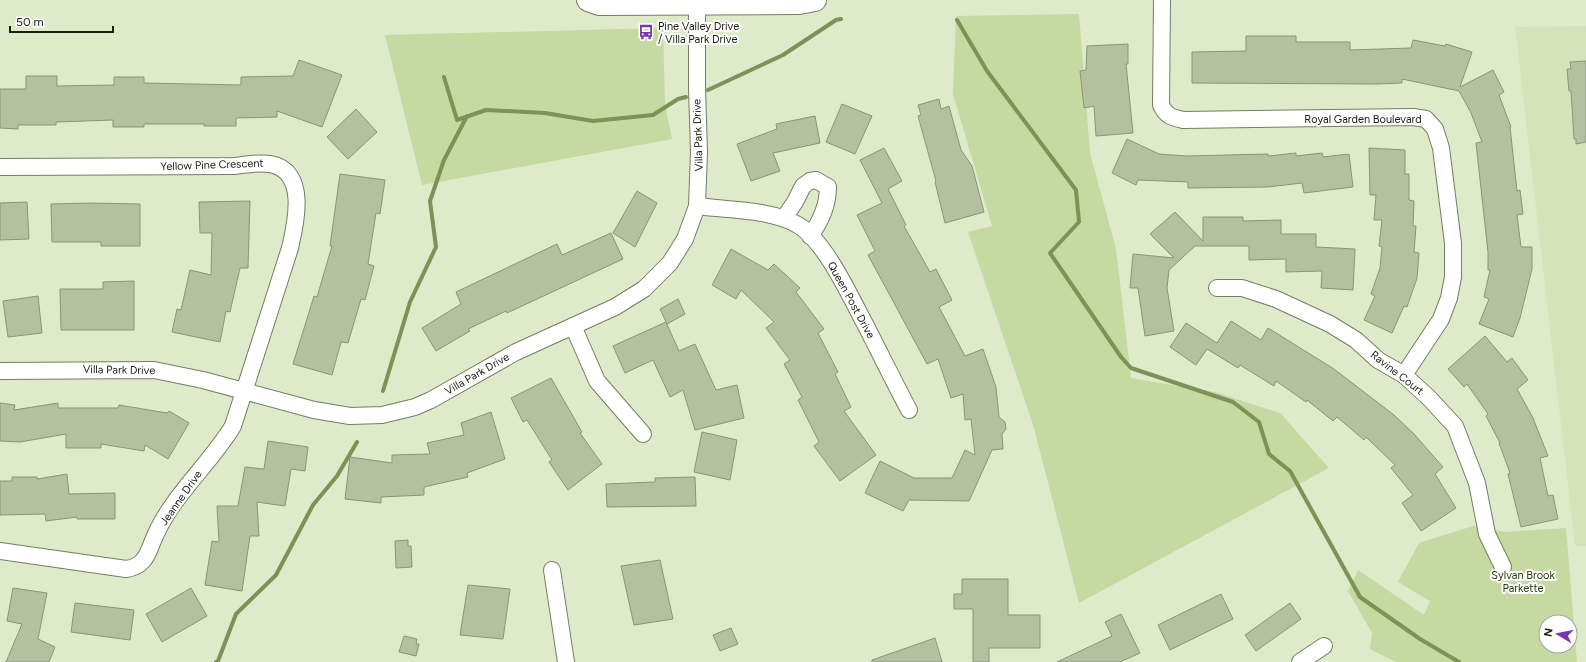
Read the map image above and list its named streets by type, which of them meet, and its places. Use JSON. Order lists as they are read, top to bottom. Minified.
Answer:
{"streets":{"street":["Royal Garden Boulevard","Villa Park Drive","Yellow Pine Crescent","Queen Post Drive","Ravine Court","Jeanne Drive"]},"crossings":[["Royal Garden Boulevard","Ravine Court"],["Villa Park Drive","Yellow Pine Crescent"],["Villa Park Drive","Queen Post Drive"],["Villa Park Drive","Jeanne Drive"],["Yellow Pine Crescent","Jeanne Drive"]],"parks":["Sylvan Brook Parkette"],"places":{"bus stop":["Pine Valley Drive / Villa Park Drive"]},"scale_bar":"50 m","north":"left"}
